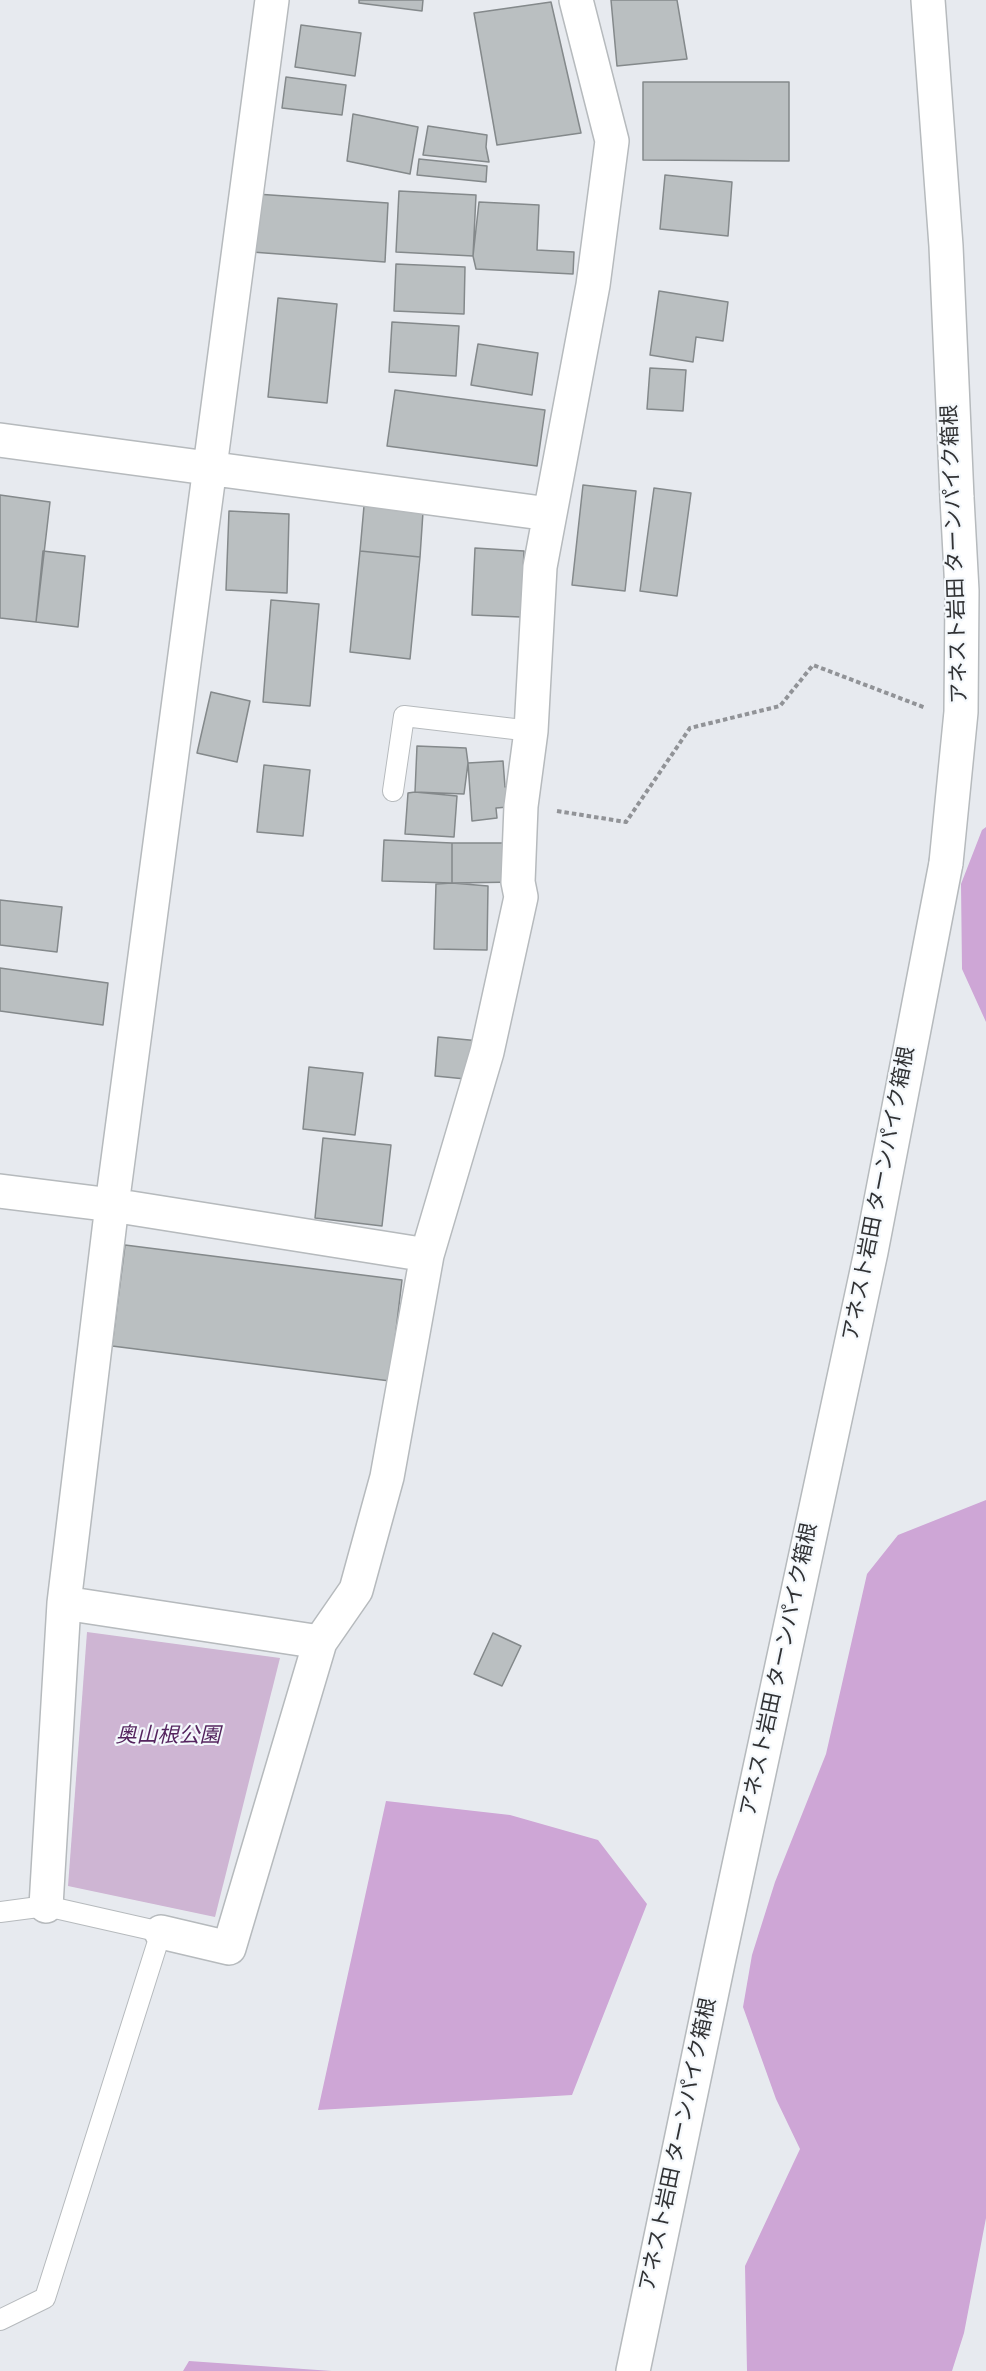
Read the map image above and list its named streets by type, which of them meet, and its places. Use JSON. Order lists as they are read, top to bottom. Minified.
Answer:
{"streets":{"street":["アネスト岩田 ターンパイク箱根"]},"parks":["奥山根公園"]}
